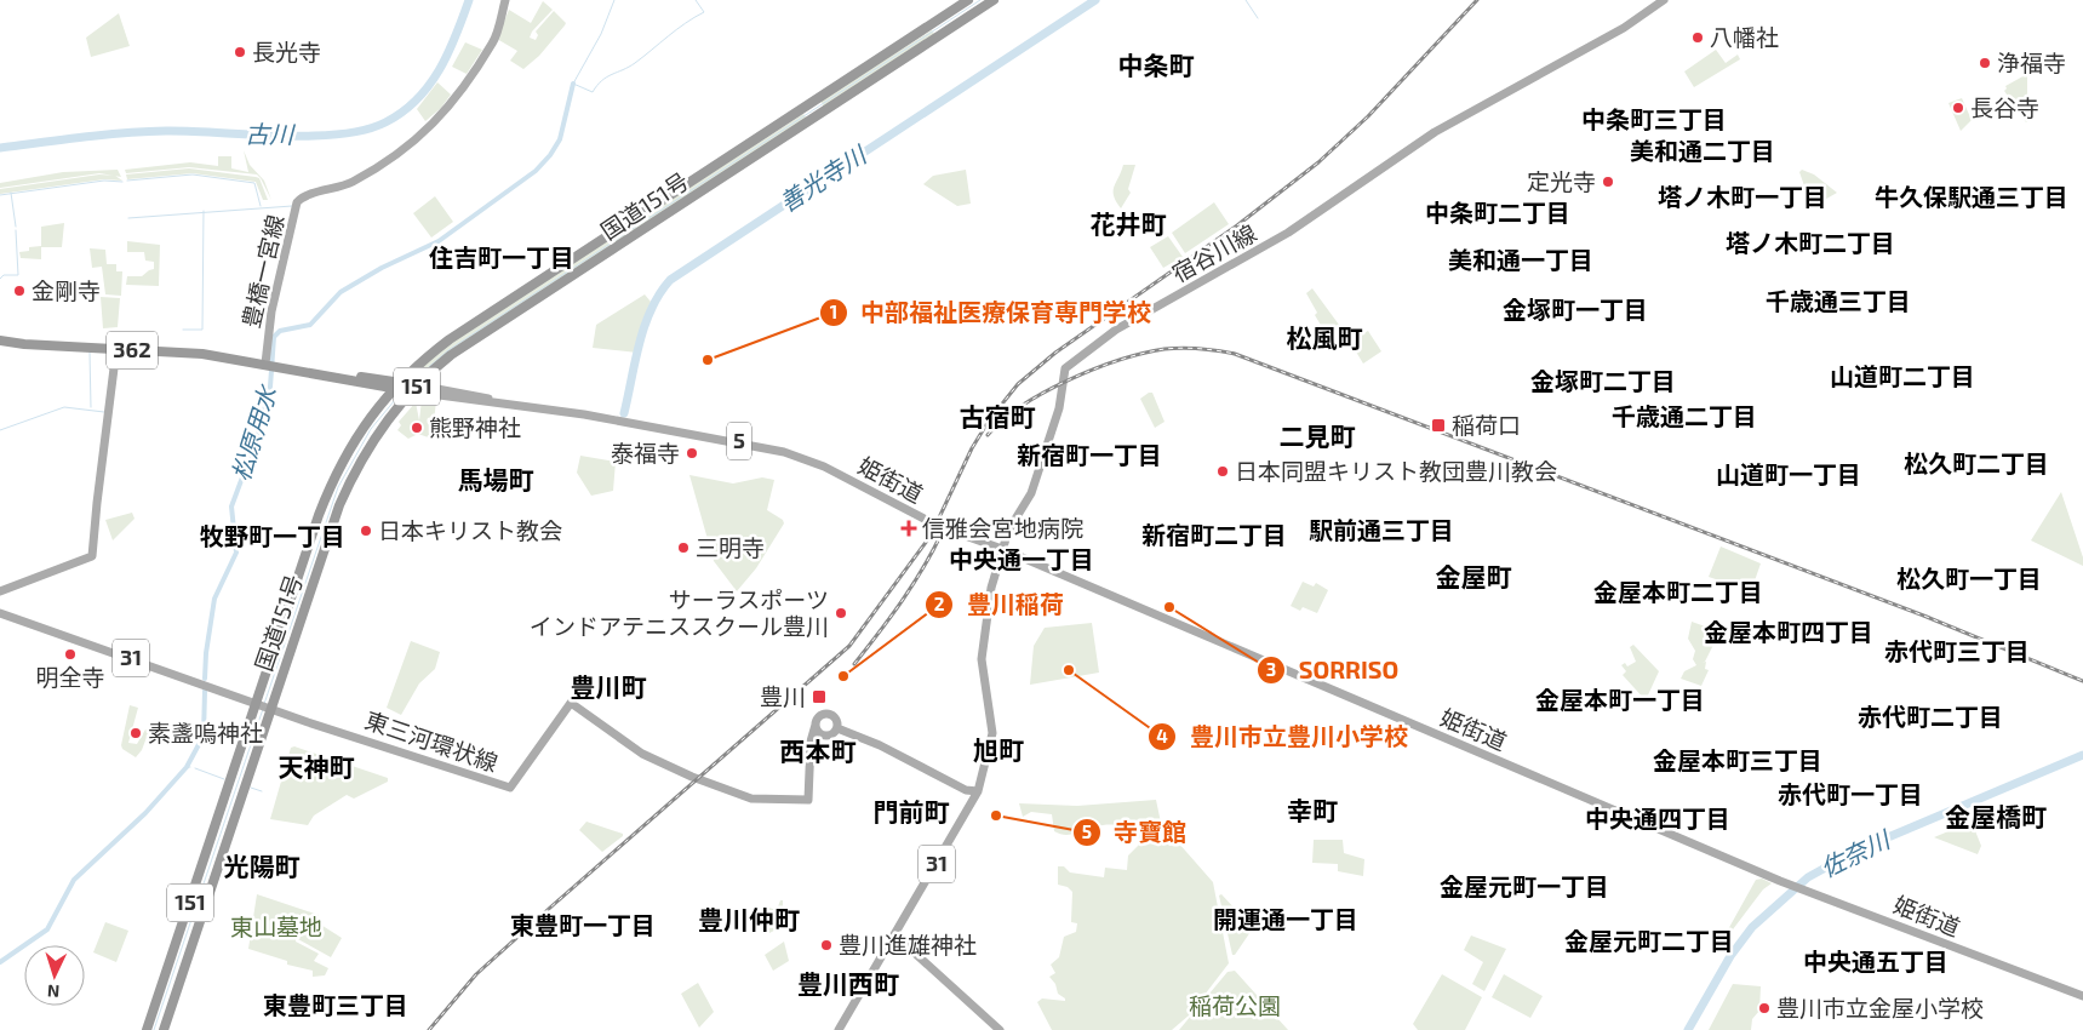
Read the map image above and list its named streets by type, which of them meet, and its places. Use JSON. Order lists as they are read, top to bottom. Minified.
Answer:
{"streets":{"highway":["国道151号","362","151"],"main road":["宿谷川線","豊橋一宮線","5","姫街道","31","東三河環状線"]},"crossings":[["国道151号","362"],["国道151号","姫街道"],["国道151号","東三河環状線"],["宿谷川線","姫街道"],["宿谷川線","31"],["豊橋一宮線","362"],["362","姫街道"]],"districts":["中条町","中条町三丁目","美和通二丁目","塔ノ木町一丁目","牛久保駅通三丁目","中条町二丁目","花井町","塔ノ木町二丁目","住吉町一丁目","美和通一丁目","千歳通三丁目","金塚町一丁目","松風町","山道町二丁目","金塚町二丁目","千歳通二丁目","古宿町","二見町","新宿町一丁目","松久町二丁目","山道町一丁目","馬場町","駅前通三丁目","新宿町二丁目","牧野町一丁目","中央通一丁目","金屋町","松久町一丁目","金屋本町二丁目","金屋本町四丁目","赤代町三丁目","豊川町","金屋本町一丁目","赤代町二丁目","旭町","西本町","金屋本町三丁目","天神町","赤代町一丁目","幸町","門前町","金屋橋町","中央通四丁目","光陽町","金屋元町一丁目","開運通一丁目","豊川仲町","東豊町一丁目","金屋元町二丁目","中央通五丁目","豊川西町","東豊町三丁目"],"water":["古川","善光寺川","松原用水","佐奈川"],"parks":["東山墓地","稲荷公園"],"places":{"other":["八幡社","長光寺","浄福寺","長谷寺","定光寺","金剛寺","中部福祉医療保育専門学校","熊野神社","泰福寺","日本同盟キリスト教団豊川教会","日本キリスト教会","三明寺","SORRISO","サーラスポーツ インドアテニススクール豊川","明全寺","豊川市立豊川小学校","豊川稲荷","素盞嗚神社","寺寶館","豊川進雄神社","豊川市立金屋小学校"],"transit":["稲荷口","豊川"],"health":["信雅会宮地病院"]},"north":"bottom"}
